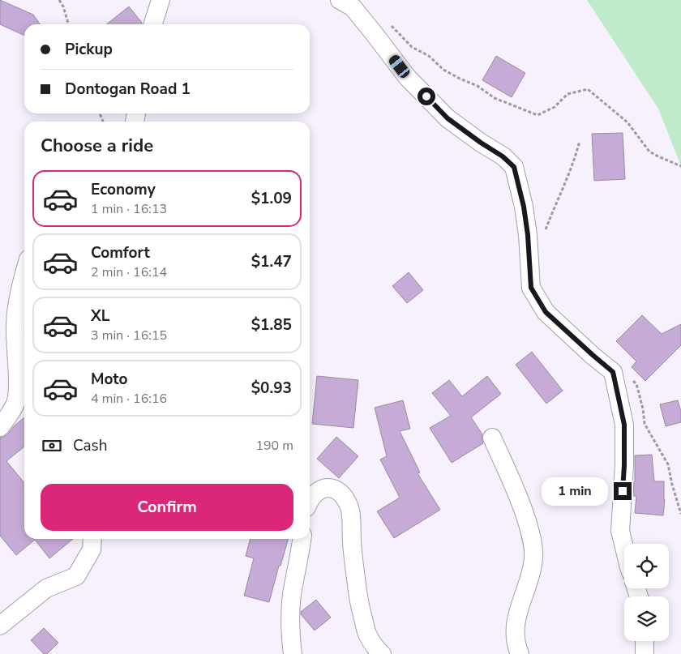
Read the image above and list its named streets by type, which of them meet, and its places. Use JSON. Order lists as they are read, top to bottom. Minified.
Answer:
{"page":{"banner":["Pickup","Dontogan Road 1"],"heading":"Choose a ride","list":[{"name":"Economy","note":"1 min · 16:13","value":"$1.09"},{"name":"Comfort","note":"2 min · 16:14","value":"$1.47"},{"name":"XL","note":"3 min · 16:15","value":"$1.85"},{"name":"Moto","note":"4 min · 16:16","value":"$0.93"}],"pay":["Cash","190 m"],"buttons":"Confirm","bubble":"1 min"}}
